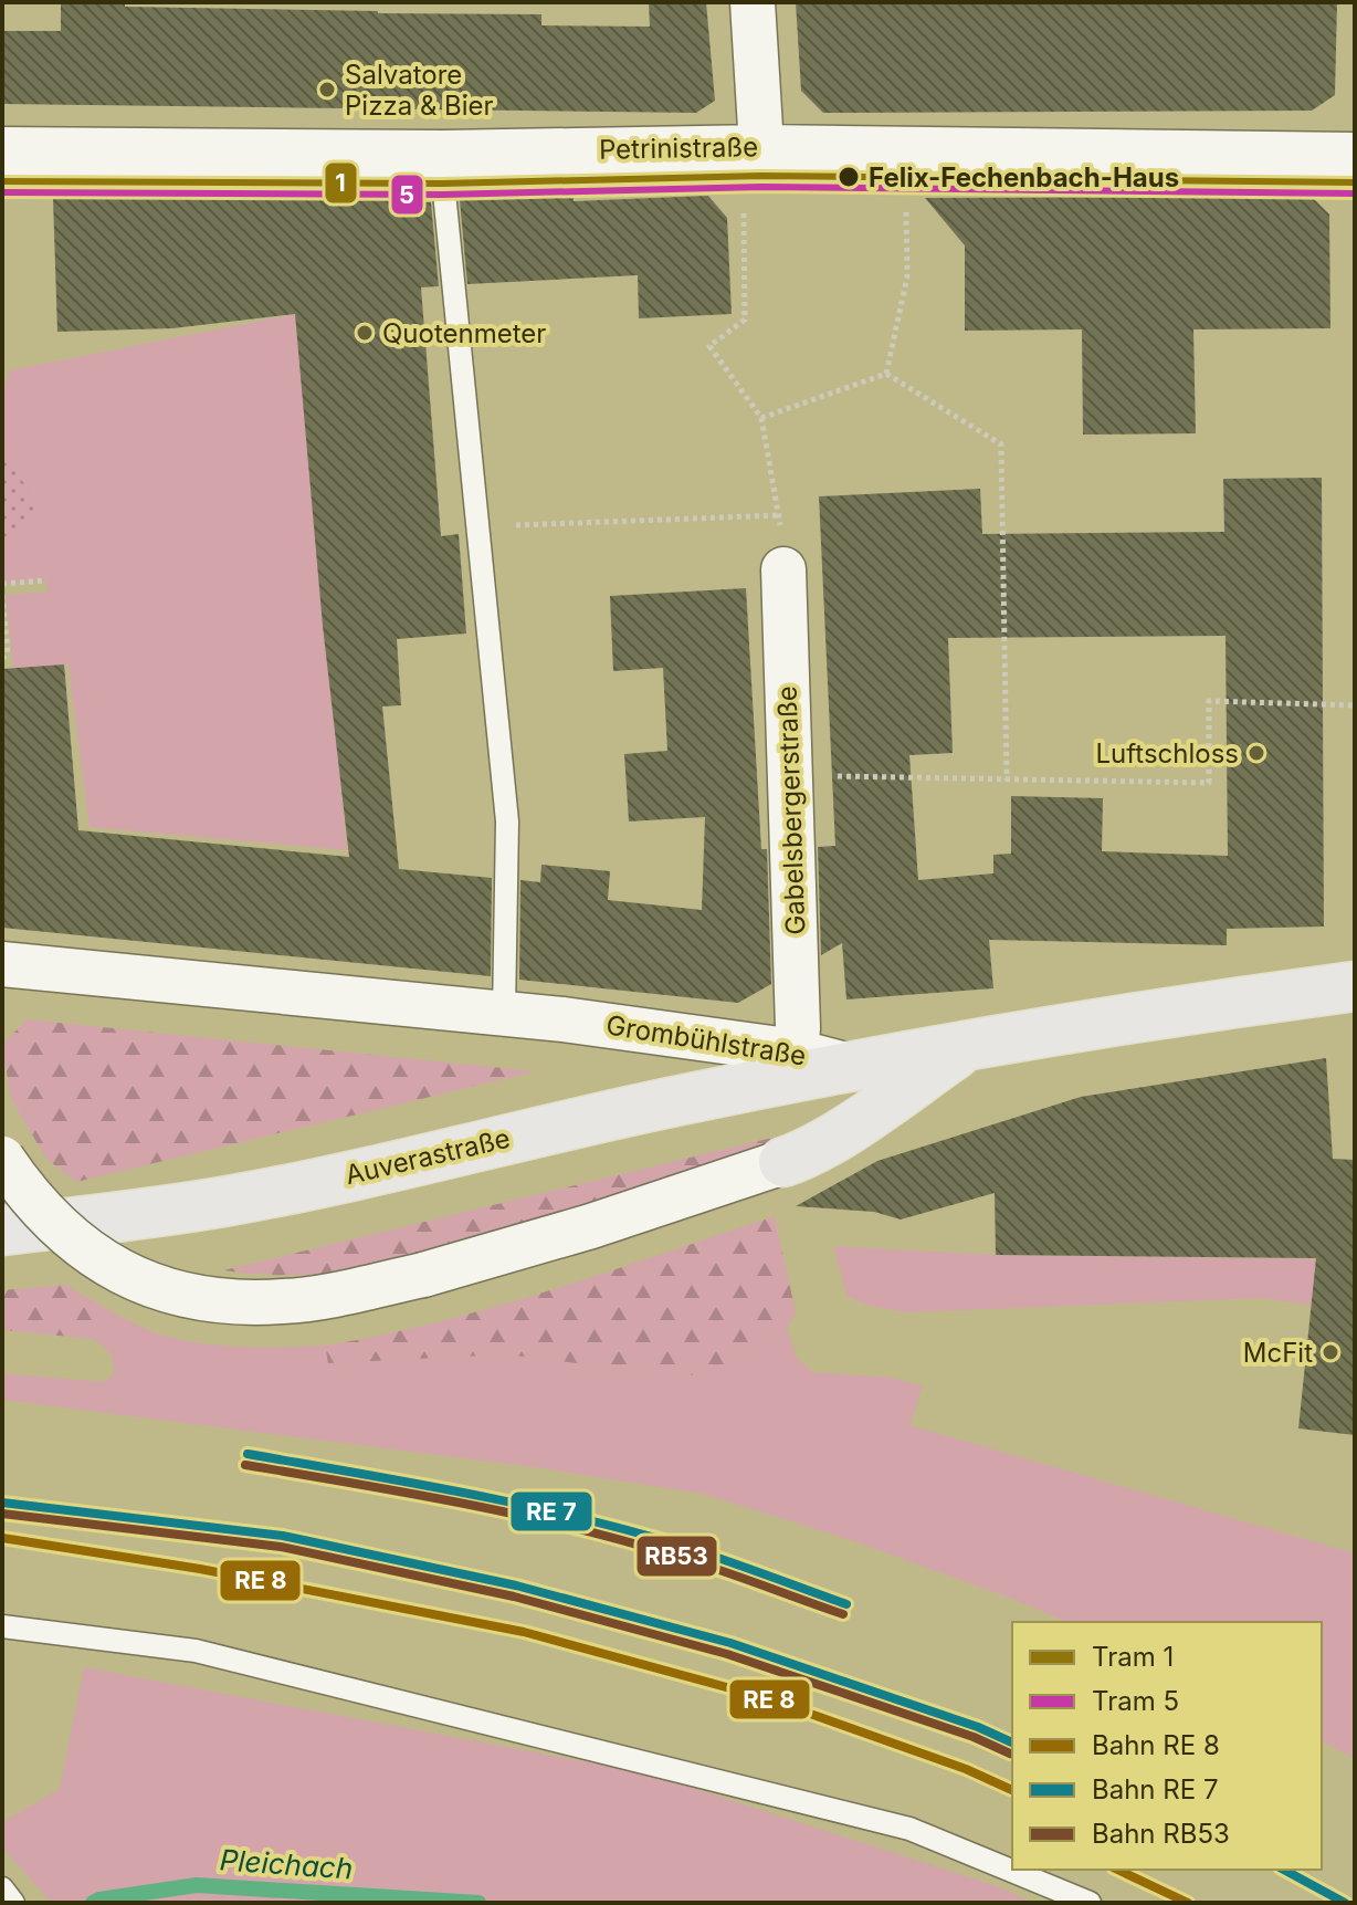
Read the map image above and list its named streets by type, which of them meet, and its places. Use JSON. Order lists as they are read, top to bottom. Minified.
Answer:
{"streets":{"main road":["Grombühlstraße","Auverastraße"],"street":["Petrinistraße","Gabelsbergerstraße"]},"crossings":[["Gabelsbergerstraße","Grombühlstraße"],["Grombühlstraße","Auverastraße"]],"water":["Pleichach"],"places":["Salvatore Pizza & Bier","Felix-Fechenbach-Haus","Quotenmeter","Luftschloss","McFit"],"lines":["tram line 1","tram line 5","rail line RB53"],"legend":["Tram 1","Tram 5","Bahn RE 8","Bahn RE 7","Bahn RB53"]}
